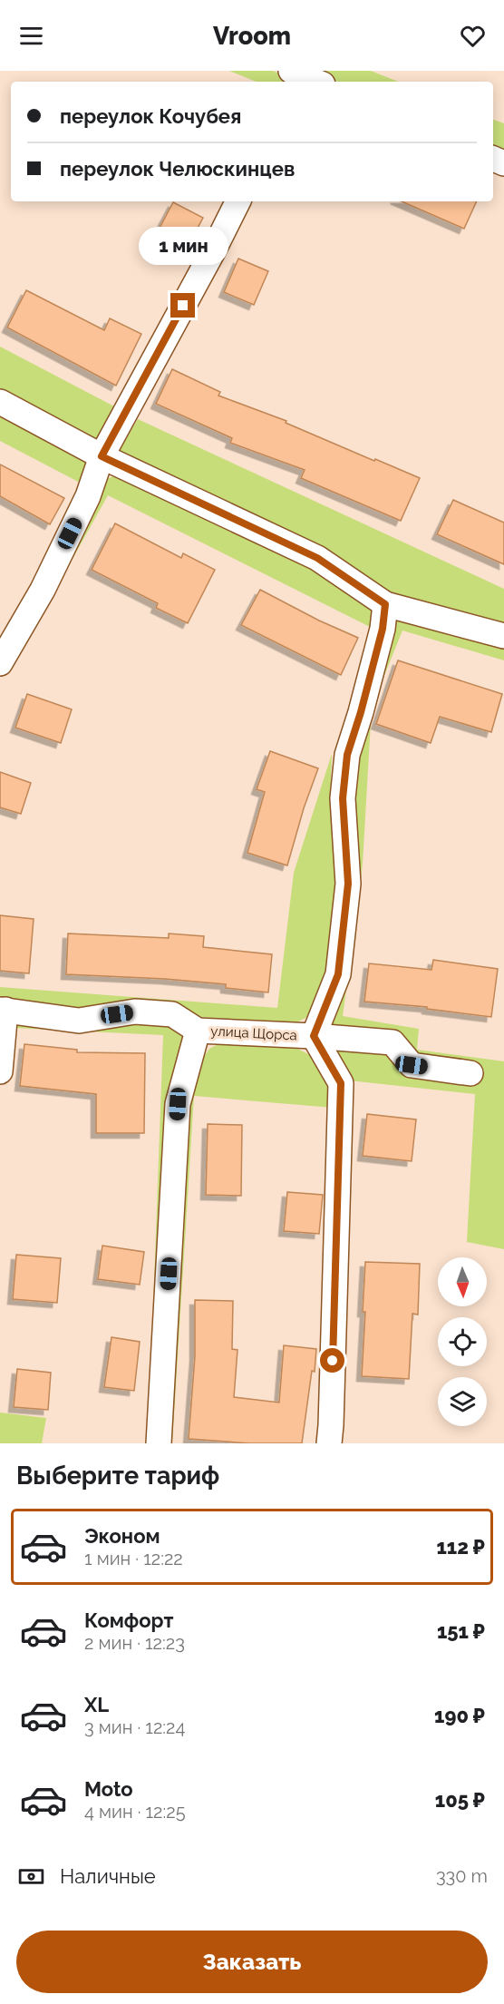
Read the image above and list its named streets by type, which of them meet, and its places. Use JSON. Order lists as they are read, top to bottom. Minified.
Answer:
{"streets":{"street":["улица Щорса"]},"north":"bottom","page":{"header":"Vroom","banner":["переулок Кочубея","переулок Челюскинцев"],"bubble":"1 мин","heading":"Выберите тариф","list":[{"name":"Эконом","note":"1 мин · 12:22","value":"112 ₽"},{"name":"Комфорт","note":"2 мин · 12:23","value":"151 ₽"},{"name":"XL","note":"3 мин · 12:24","value":"190 ₽"},{"name":"Moto","note":"4 мин · 12:25","value":"105 ₽"}],"pay":["Наличные","330 m"],"buttons":"Заказать"}}
